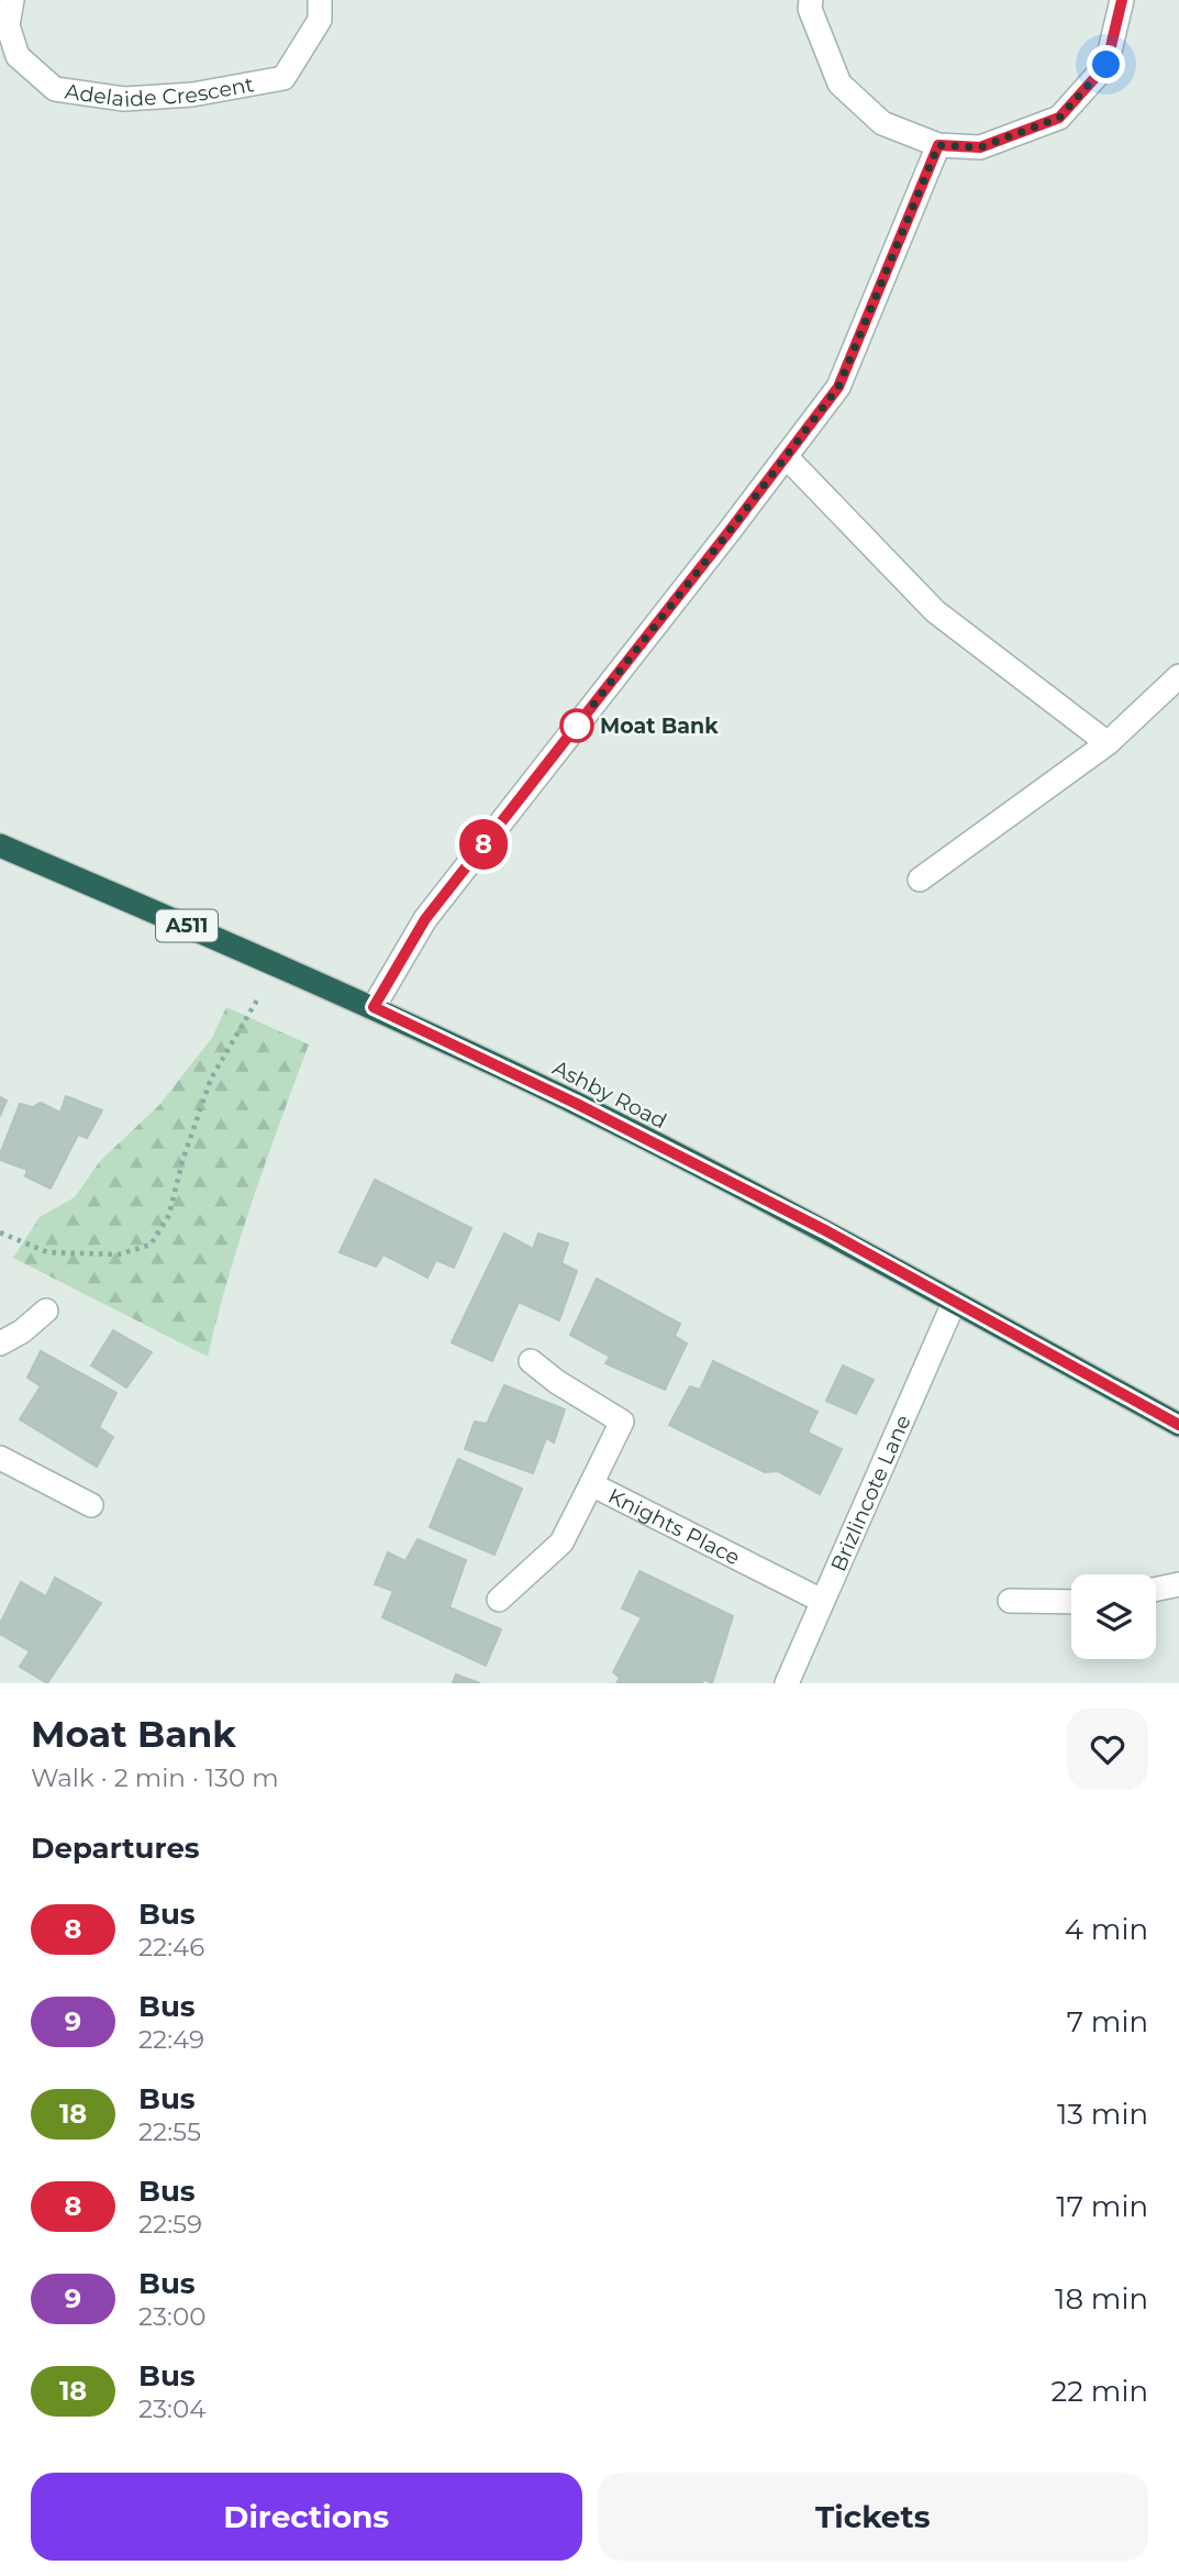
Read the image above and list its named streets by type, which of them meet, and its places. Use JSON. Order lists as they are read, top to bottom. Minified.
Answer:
{"streets":{"highway":["A511","Ashby Road"],"street":["Adelaide Crescent","Brizlincote Lane","Knights Place"]},"crossings":[["Ashby Road","Brizlincote Lane"],["Brizlincote Lane","Knights Place"]],"places":["Moat Bank"],"lines":["bus line 8"],"page":{"on_map":"8","heading":[["Moat Bank","Walk · 2 min · 130 m"],"Departures"],"list":[{"mark":"8","name":"Bus","note":"22:46","value":"4 min"},{"mark":"9","name":"Bus","note":"22:49","value":"7 min"},{"mark":"18","name":"Bus","note":"22:55","value":"13 min"},{"mark":"8","name":"Bus","note":"22:59","value":"17 min"},{"mark":"9","name":"Bus","note":"23:00","value":"18 min"},{"mark":"18","name":"Bus","note":"23:04","value":"22 min"}],"buttons":["Directions","Tickets"]}}
